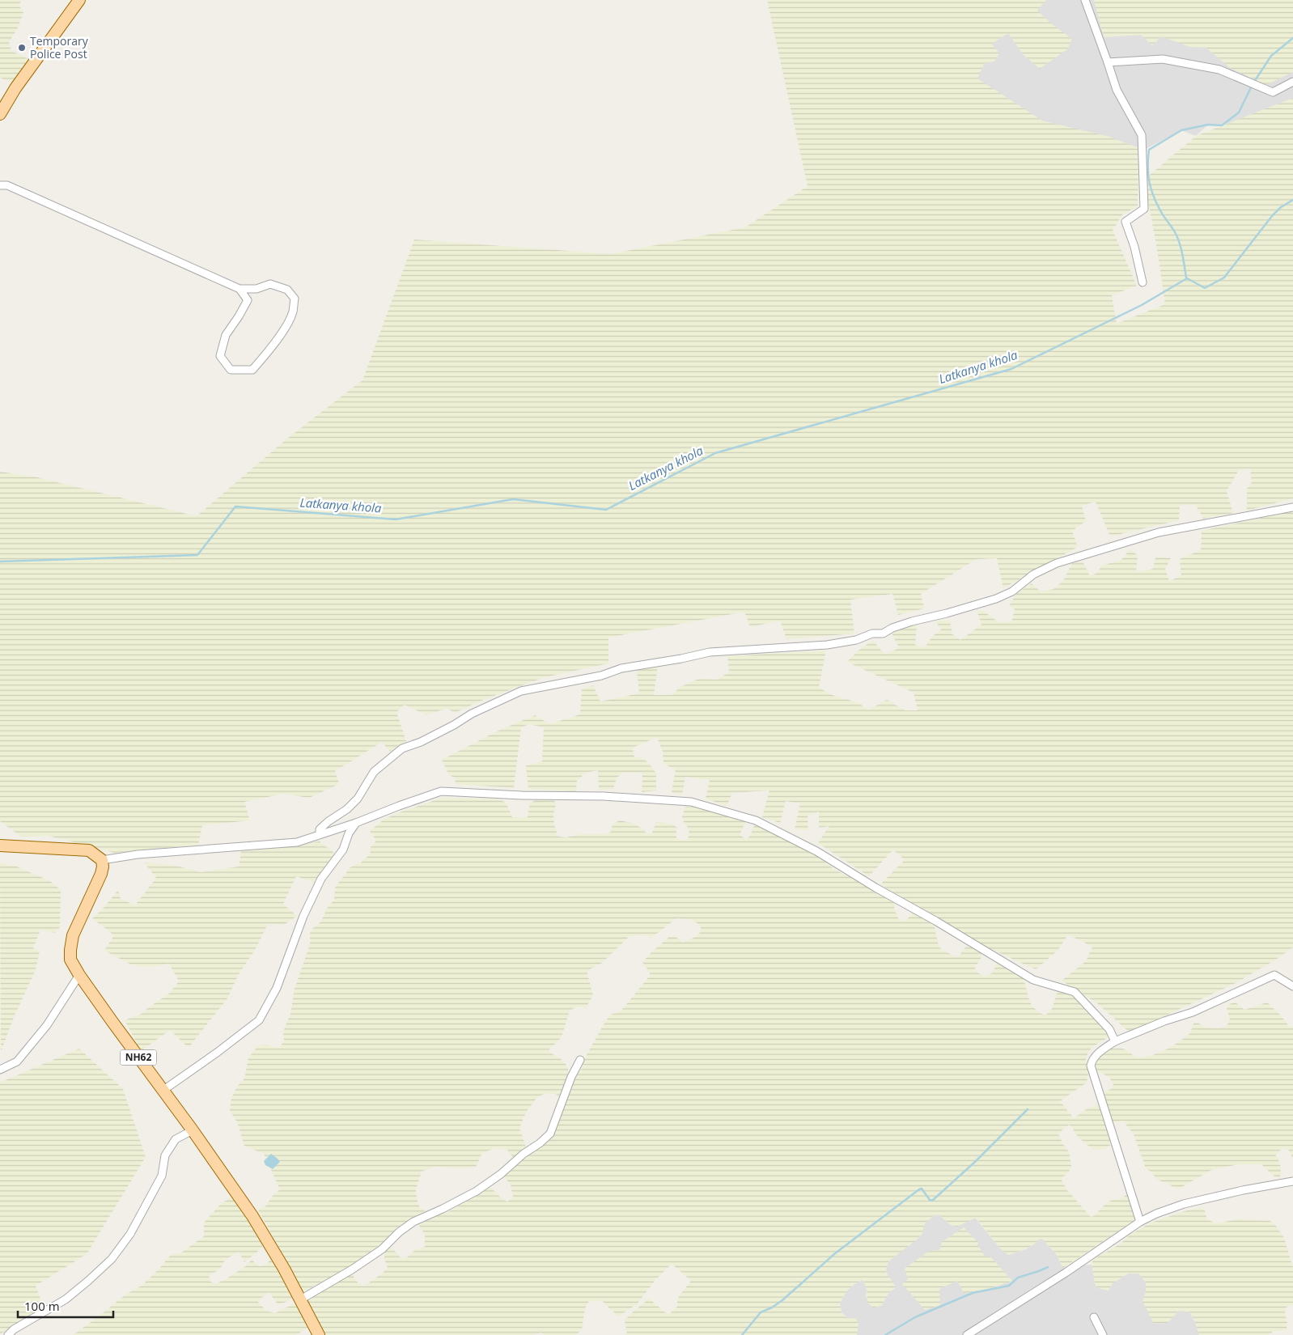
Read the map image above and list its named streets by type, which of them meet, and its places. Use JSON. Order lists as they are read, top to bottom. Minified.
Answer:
{"streets":{"main road":["NH62"]},"water":["Latkanya khola"],"places":["Temporary Police Post"],"scale_bar":"100 m"}
